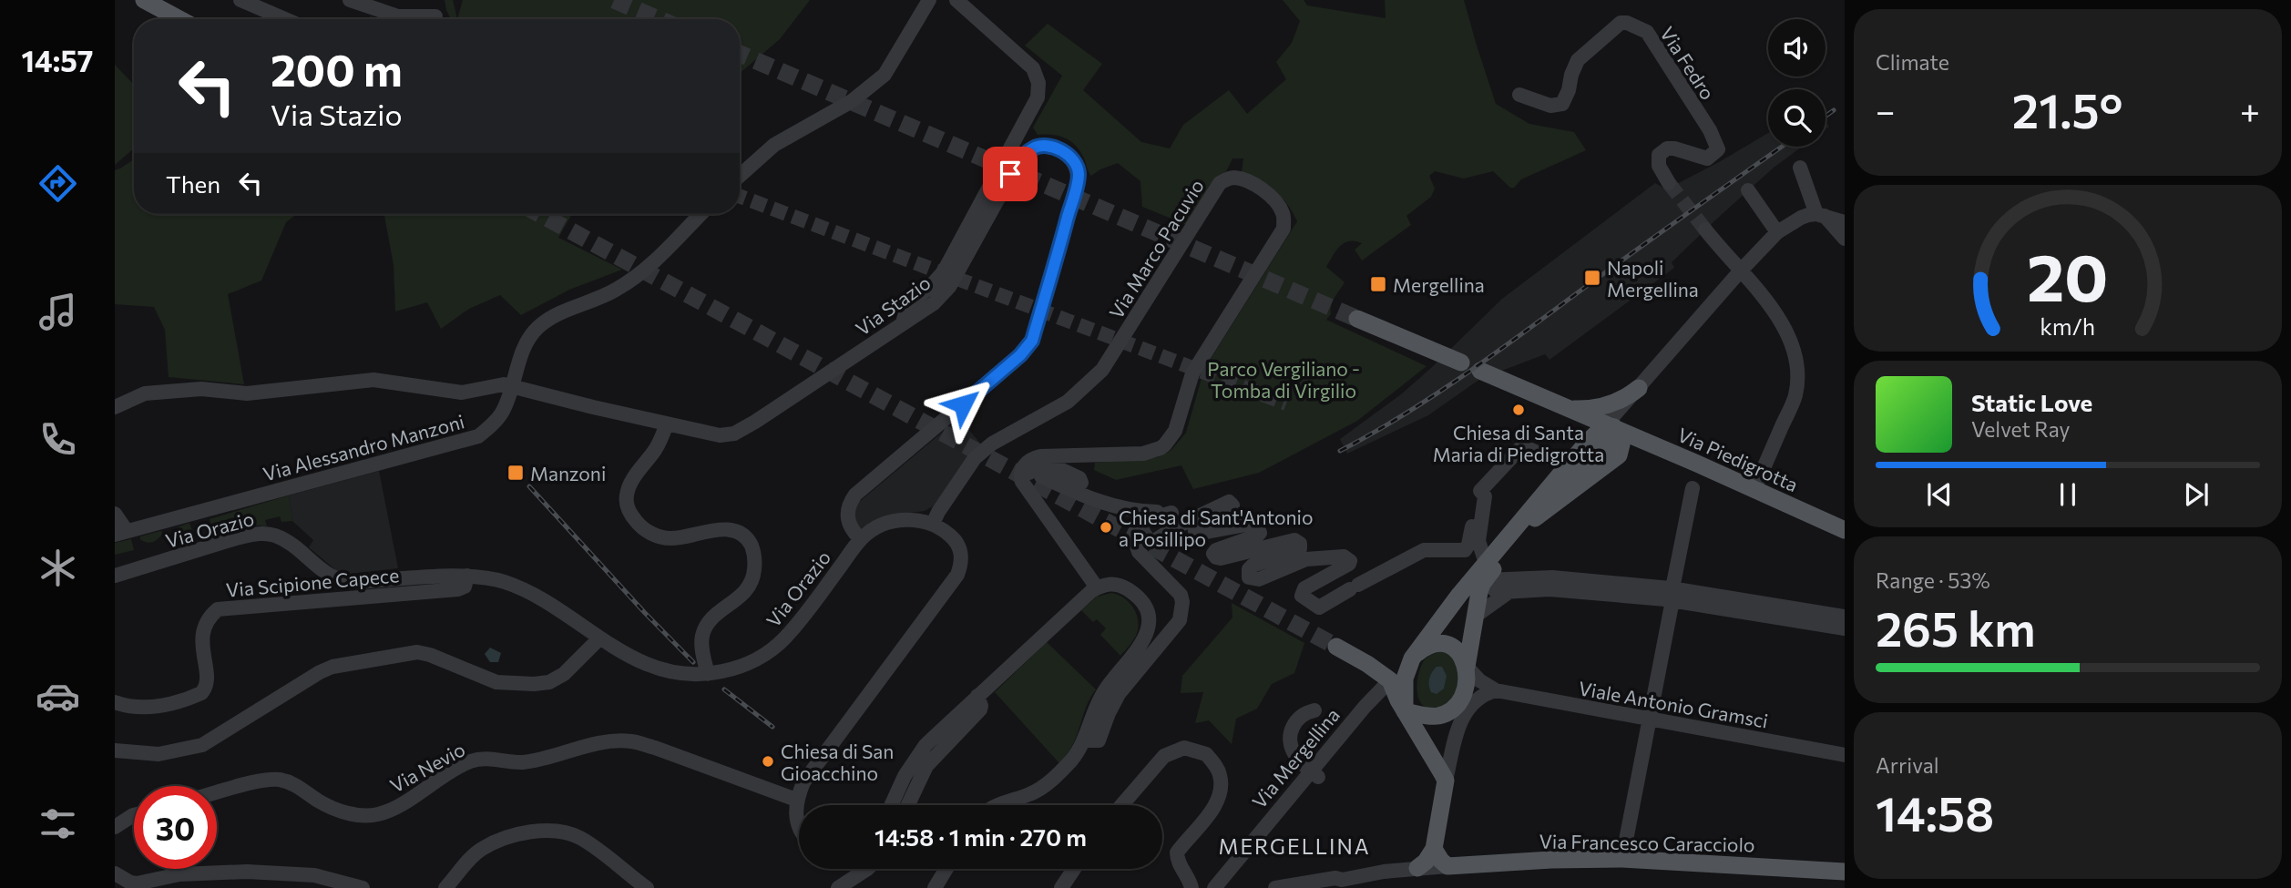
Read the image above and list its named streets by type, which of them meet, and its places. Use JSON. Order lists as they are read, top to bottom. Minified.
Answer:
{"streets":{"main road":["Via Piedigrotta","Via Mergellina","Via Francesco Caracciolo"],"street":["Via Fedro","Via Marco Pacuvio","Via Stazio","Via Alessandro Manzoni","Via Orazio","Via Scipione Capece","Viale Antonio Gramsci","Via Nevio"]},"crossings":[["Via Marco Pacuvio","Via Orazio"],["Via Stazio","Via Alessandro Manzoni"],["Via Stazio","Via Orazio"],["Via Orazio","Via Scipione Capece"]],"districts":["MERGELLINA"],"parks":["Parco Vergiliano - Tomba di Virgilio"],"places":{"transit":["Napoli Mergellina","Mergellina","Manzoni"],"other":["Chiesa di Santa Maria di Piedigrotta","Chiesa di Sant'Antonio a Posillipo","Chiesa di San Gioacchino"]},"page":{"tabs":"14:57","tile":["Climate",["Range · 53%","265 km"],["Arrival","14:58"]],"turn":["200 m","Via Stazio"],"heat":["−","21.5°","+"],"then":"Then","song":["Static Love","Velvet Ray"],"limit":"30","trip":"14:58 · 1 min · 270 m","gauge":["20","km/h"]}}
